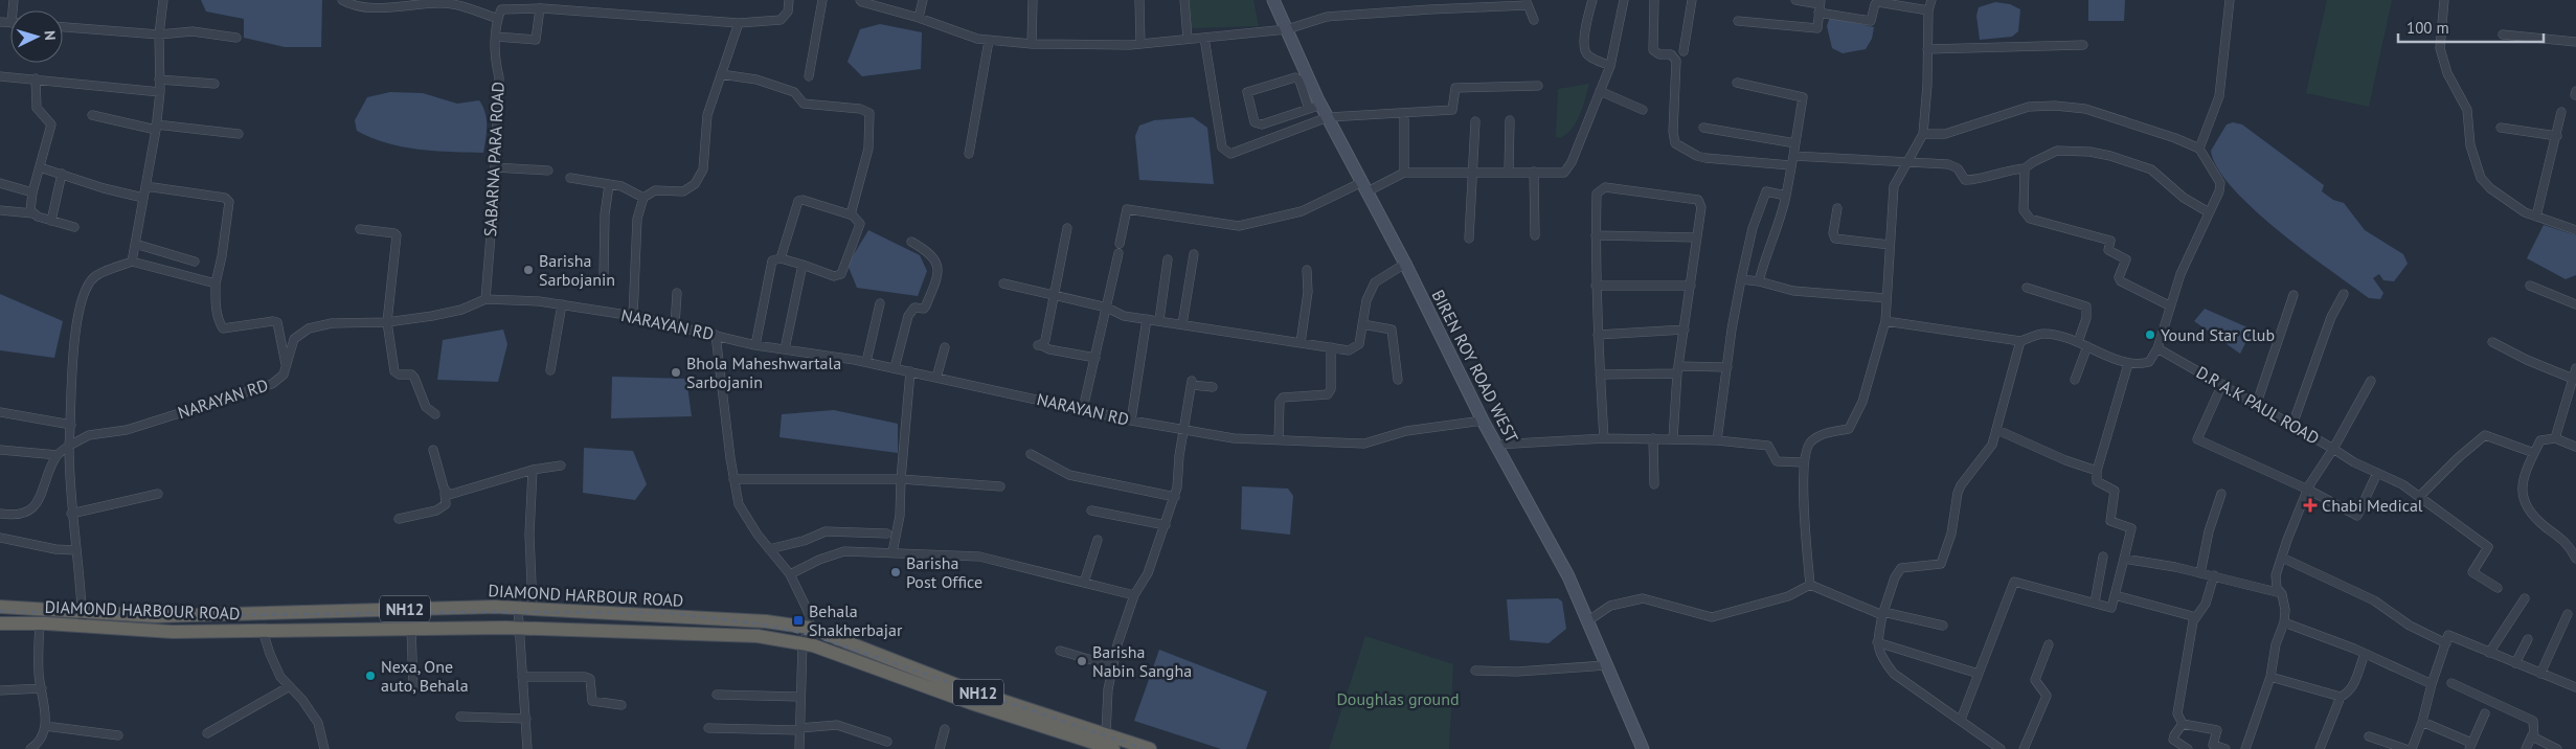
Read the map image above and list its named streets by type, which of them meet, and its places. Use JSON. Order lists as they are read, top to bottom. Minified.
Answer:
{"streets":{"highway":["DIAMOND HARBOUR ROAD","NH12"],"main road":["BIREN ROY ROAD WEST"],"street":["SABARNA PARA ROAD","NARAYAN RD","D.R A.K PAUL ROAD"]},"crossings":[["SABARNA PARA ROAD","NARAYAN RD"],["NARAYAN RD","BIREN ROY ROAD WEST"]],"parks":["Doughlas ground"],"places":{"other":["Barisha Sarbojanin","Yound Star Club","Bhola Maheshwartala Sarbojanin","Barisha Post Office","Barisha Nabin Sangha","Nexa, One auto, Behala"],"health":["Chabi Medical"],"transit":["Behala Shakherbajar"]},"scale_bar":"100 m","north":"right"}
